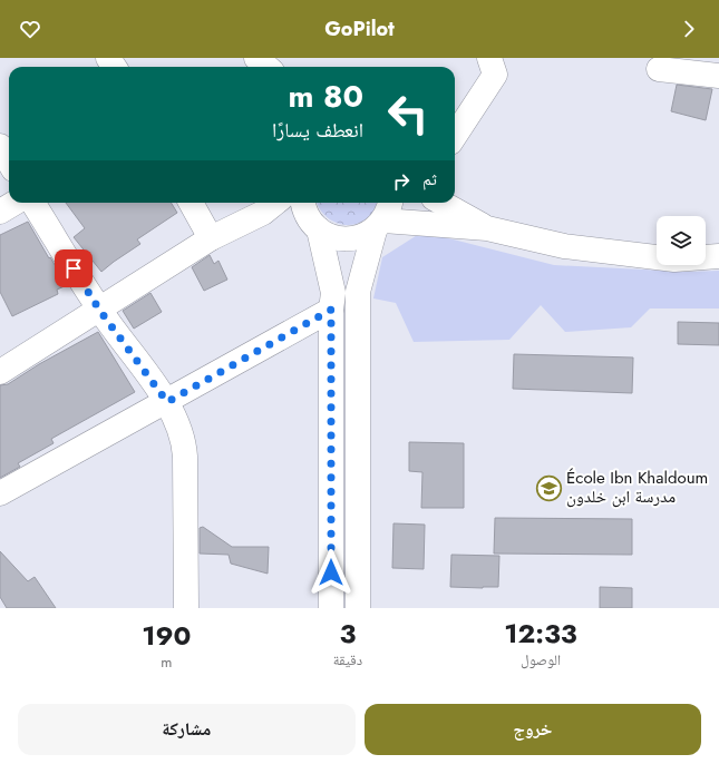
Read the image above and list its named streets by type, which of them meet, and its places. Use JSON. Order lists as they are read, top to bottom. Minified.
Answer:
{"places":{"school or university":["École Ibn Khaldoum مدرسة ابن خلدون"]},"page":{"header":"GoPilot","turn":["80 m","انعطف يسارًا"],"then":"ثم","eta":["12:33","الوصول","3","دقيقة","190","m"],"buttons":["خروج","مشاركة"]}}
